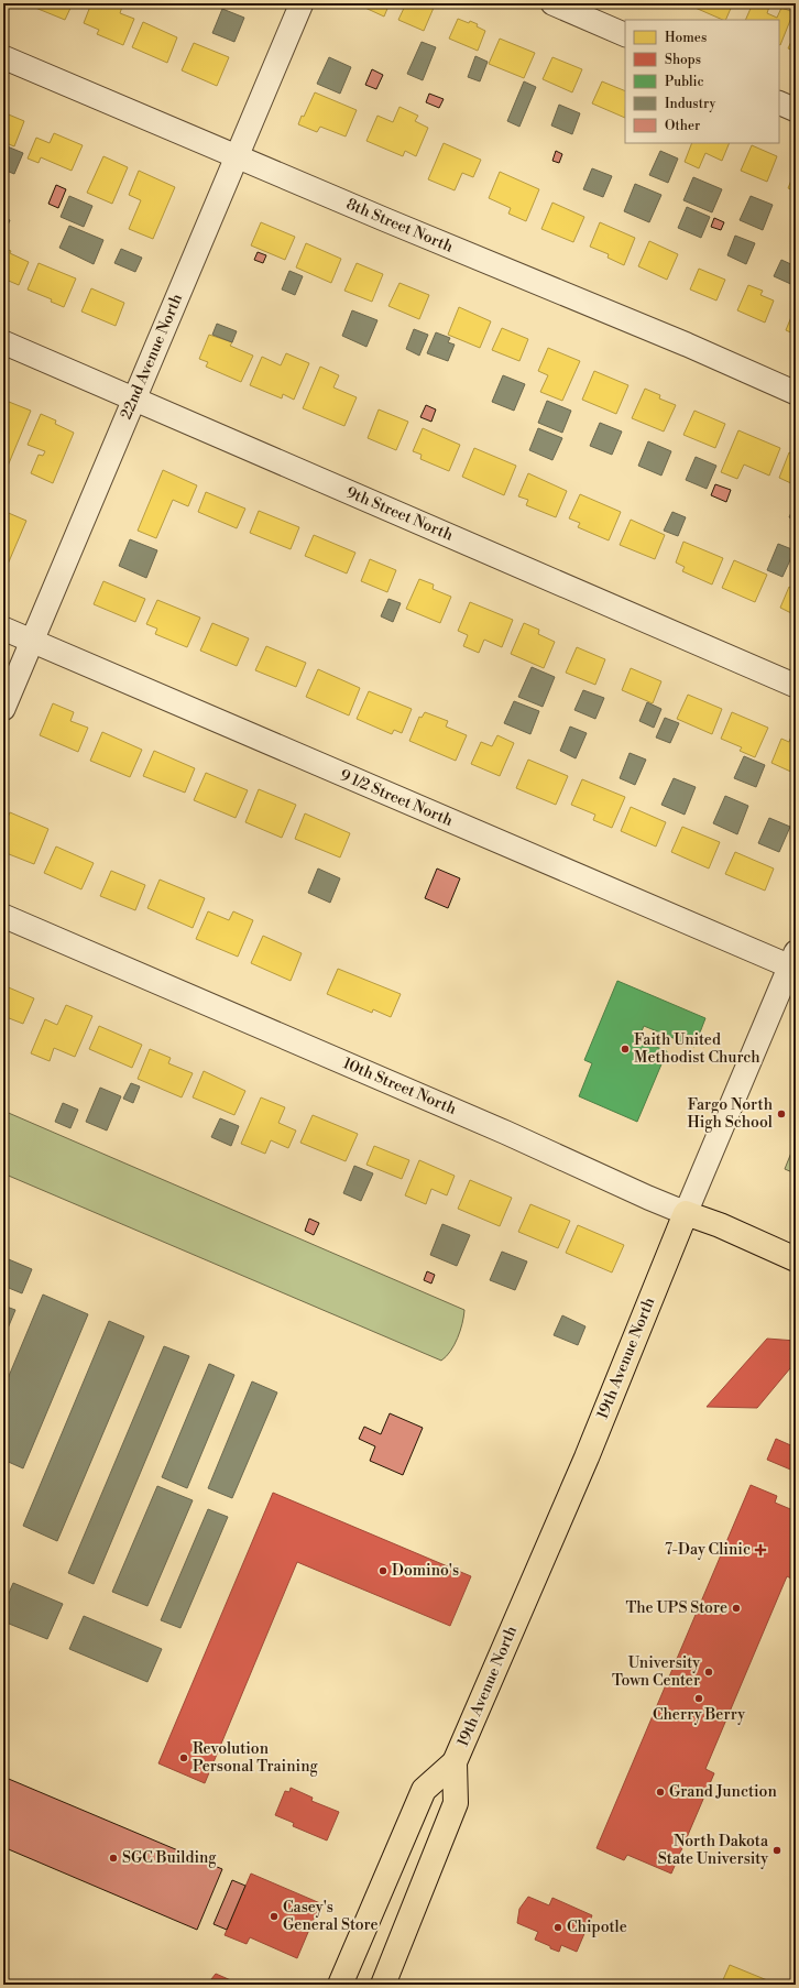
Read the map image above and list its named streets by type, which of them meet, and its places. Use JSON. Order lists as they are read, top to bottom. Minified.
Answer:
{"streets":{"main road":["10th Street North","19th Avenue North"],"street":["8th Street North","22nd Avenue North","9th Street North","9 1/2 Street North"]},"crossings":[["8th Street North","22nd Avenue North"],["22nd Avenue North","9th Street North"],["22nd Avenue North","9 1/2 Street North"],["9 1/2 Street North","19th Avenue North"],["10th Street North","19th Avenue North"]],"places":{"other":["Faith United Methodist Church","Fargo North High School","Domino's","The UPS Store","University Town Center","Cherry Berry","Revolution Personal Training","Grand Junction","North Dakota State University","SGC Building","Casey's General Store","Chipotle"],"health":["7-Day Clinic"]},"legend":["Homes","Shops","Public","Industry","Other"]}
